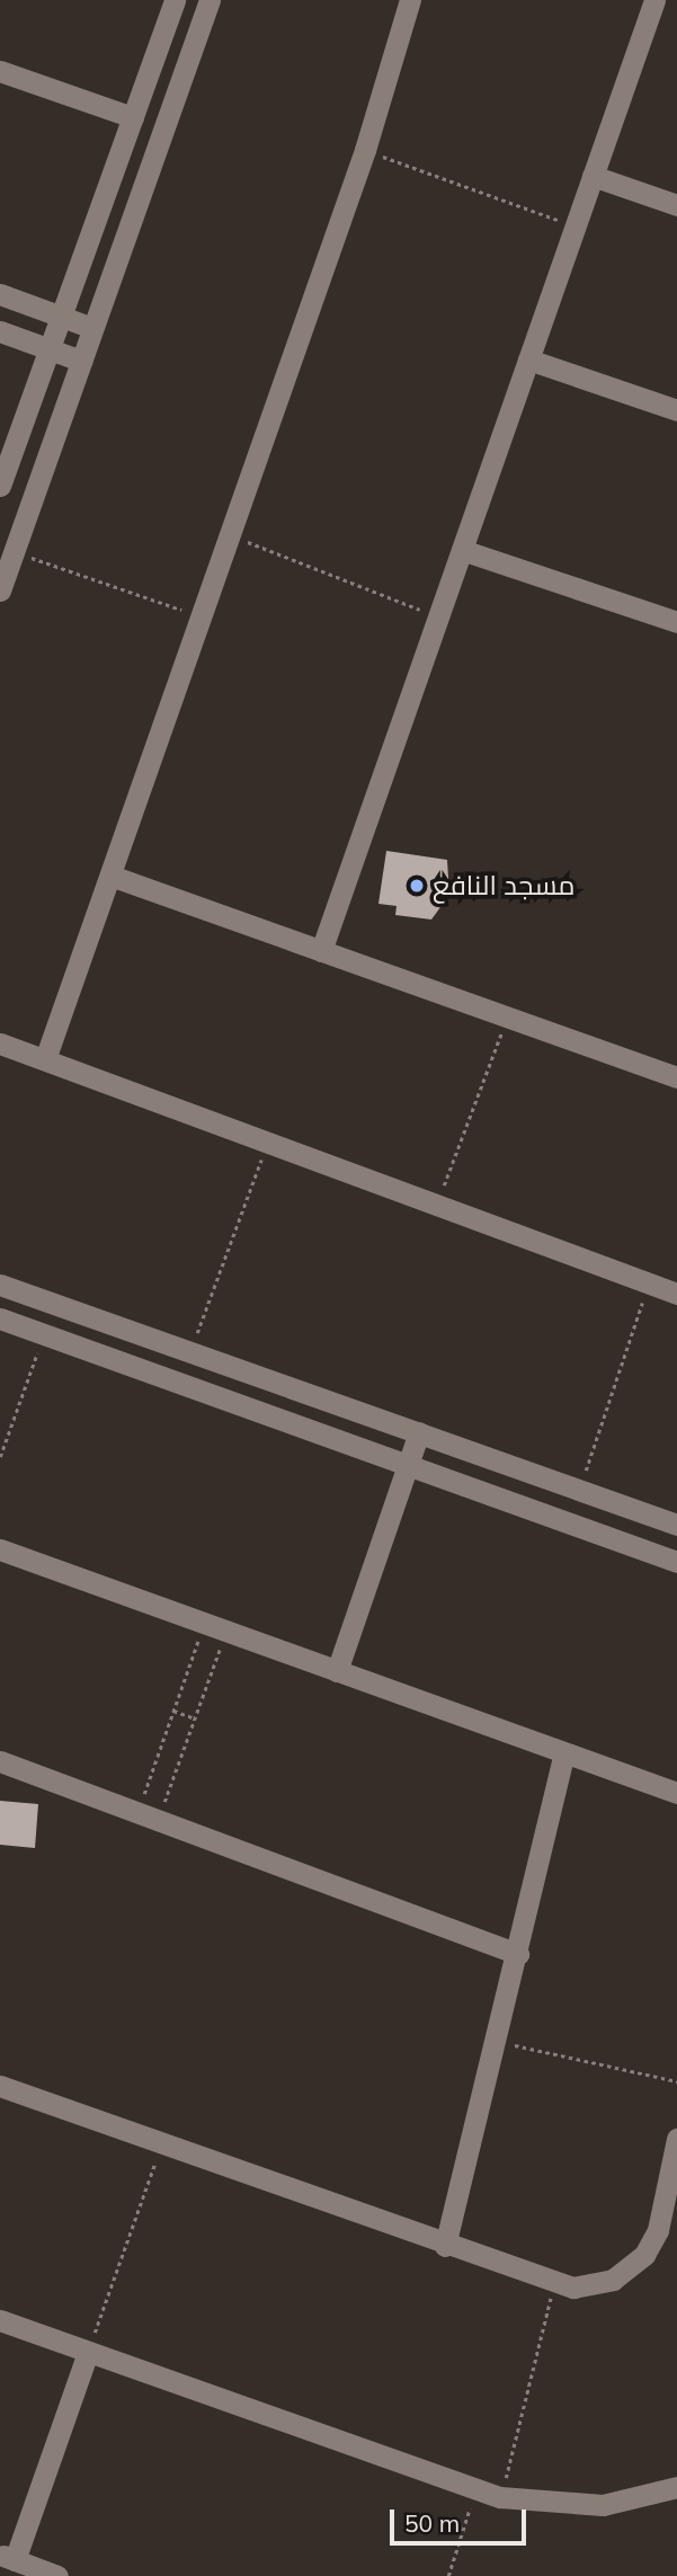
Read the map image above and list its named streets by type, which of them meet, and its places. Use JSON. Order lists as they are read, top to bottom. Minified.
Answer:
{"places":["مسجد النافع"],"scale_bar":"50 m"}
